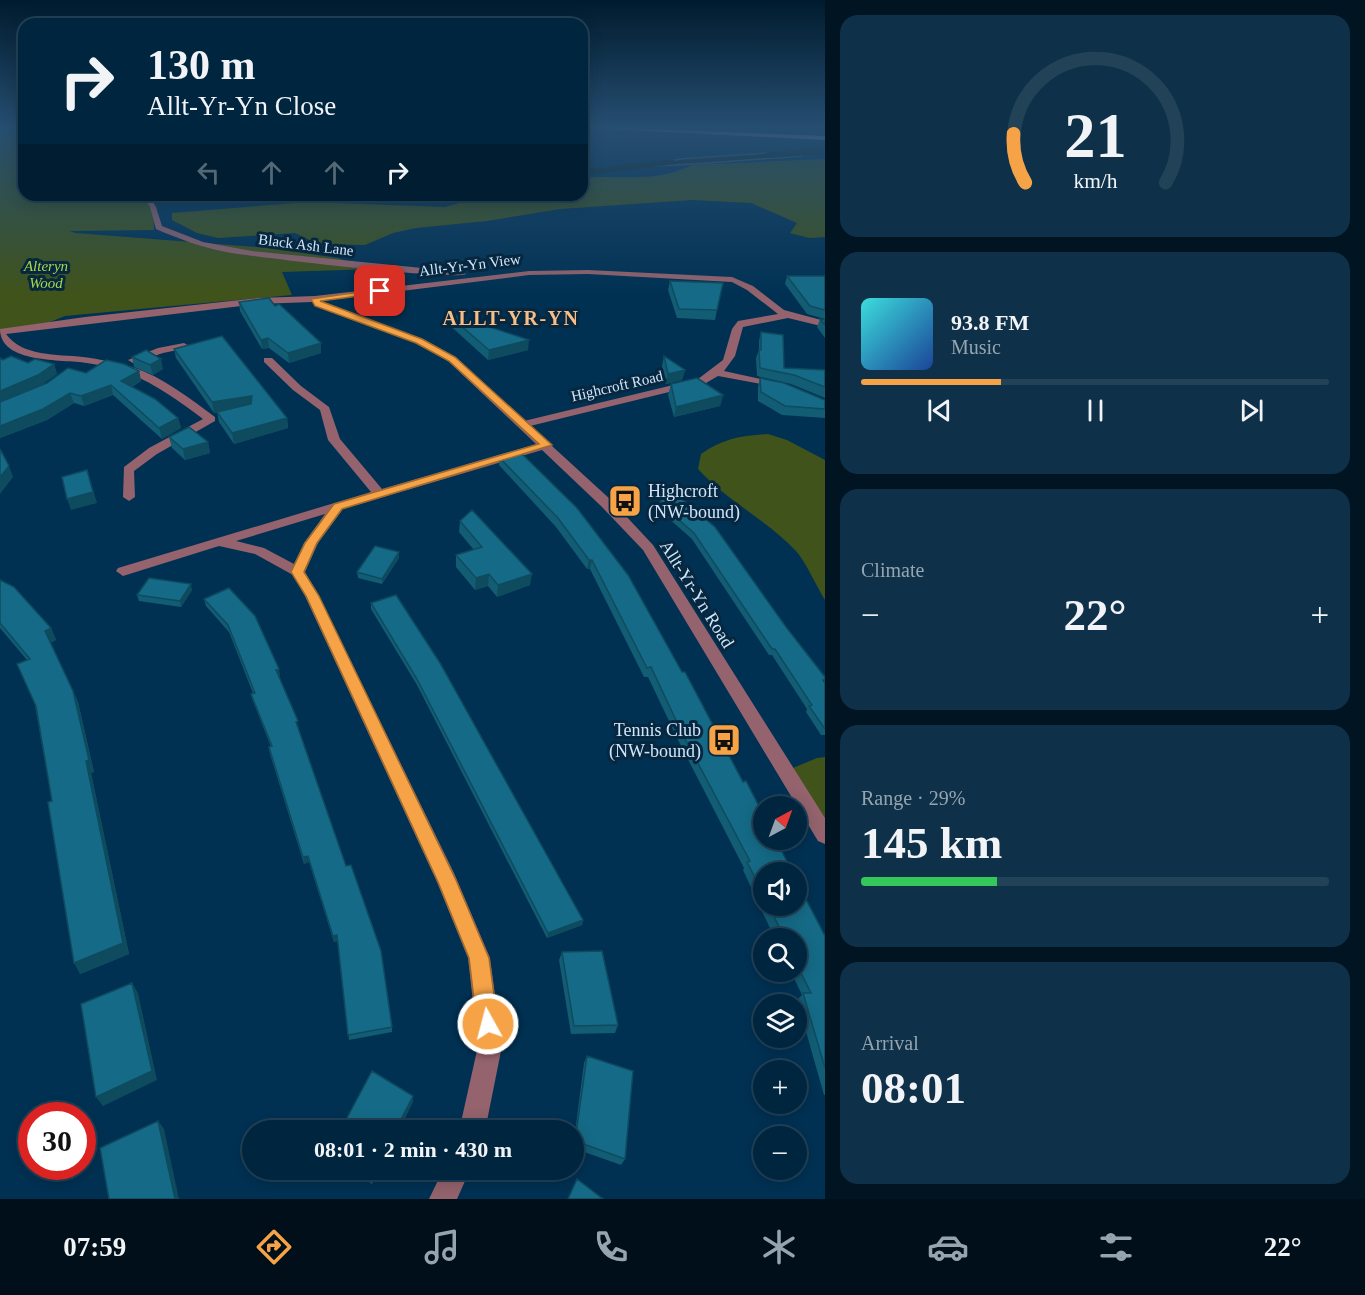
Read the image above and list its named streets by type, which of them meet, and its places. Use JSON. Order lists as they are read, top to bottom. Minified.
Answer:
{"streets":{"street":["Black Ash Lane","Allt-Yr-Yn View","Highcroft Road","Allt-Yr-Yn Road"]},"crossings":[["Black Ash Lane","Allt-Yr-Yn View"],["Allt-Yr-Yn View","Allt-Yr-Yn Road"],["Highcroft Road","Allt-Yr-Yn Road"]],"districts":["ALLT-YR-YN"],"parks":["Alteryn Wood"],"places":{"bus stop":["Highcroft (NW-bound)","Tennis Club (NW-bound)"]},"north":"top right","page":{"turn":["130 m","Allt-Yr-Yn Close"],"song":["93.8 FM","Music"],"tile":["Climate",["Range · 29%","145 km"],["Arrival","08:01"]],"heat":["−","22°","+"],"map_buttons":["+","−"],"limit":"30","trip":"08:01 · 2 min · 430 m","tabs":["07:59","22°"],"gauge":["21","km/h"]}}
